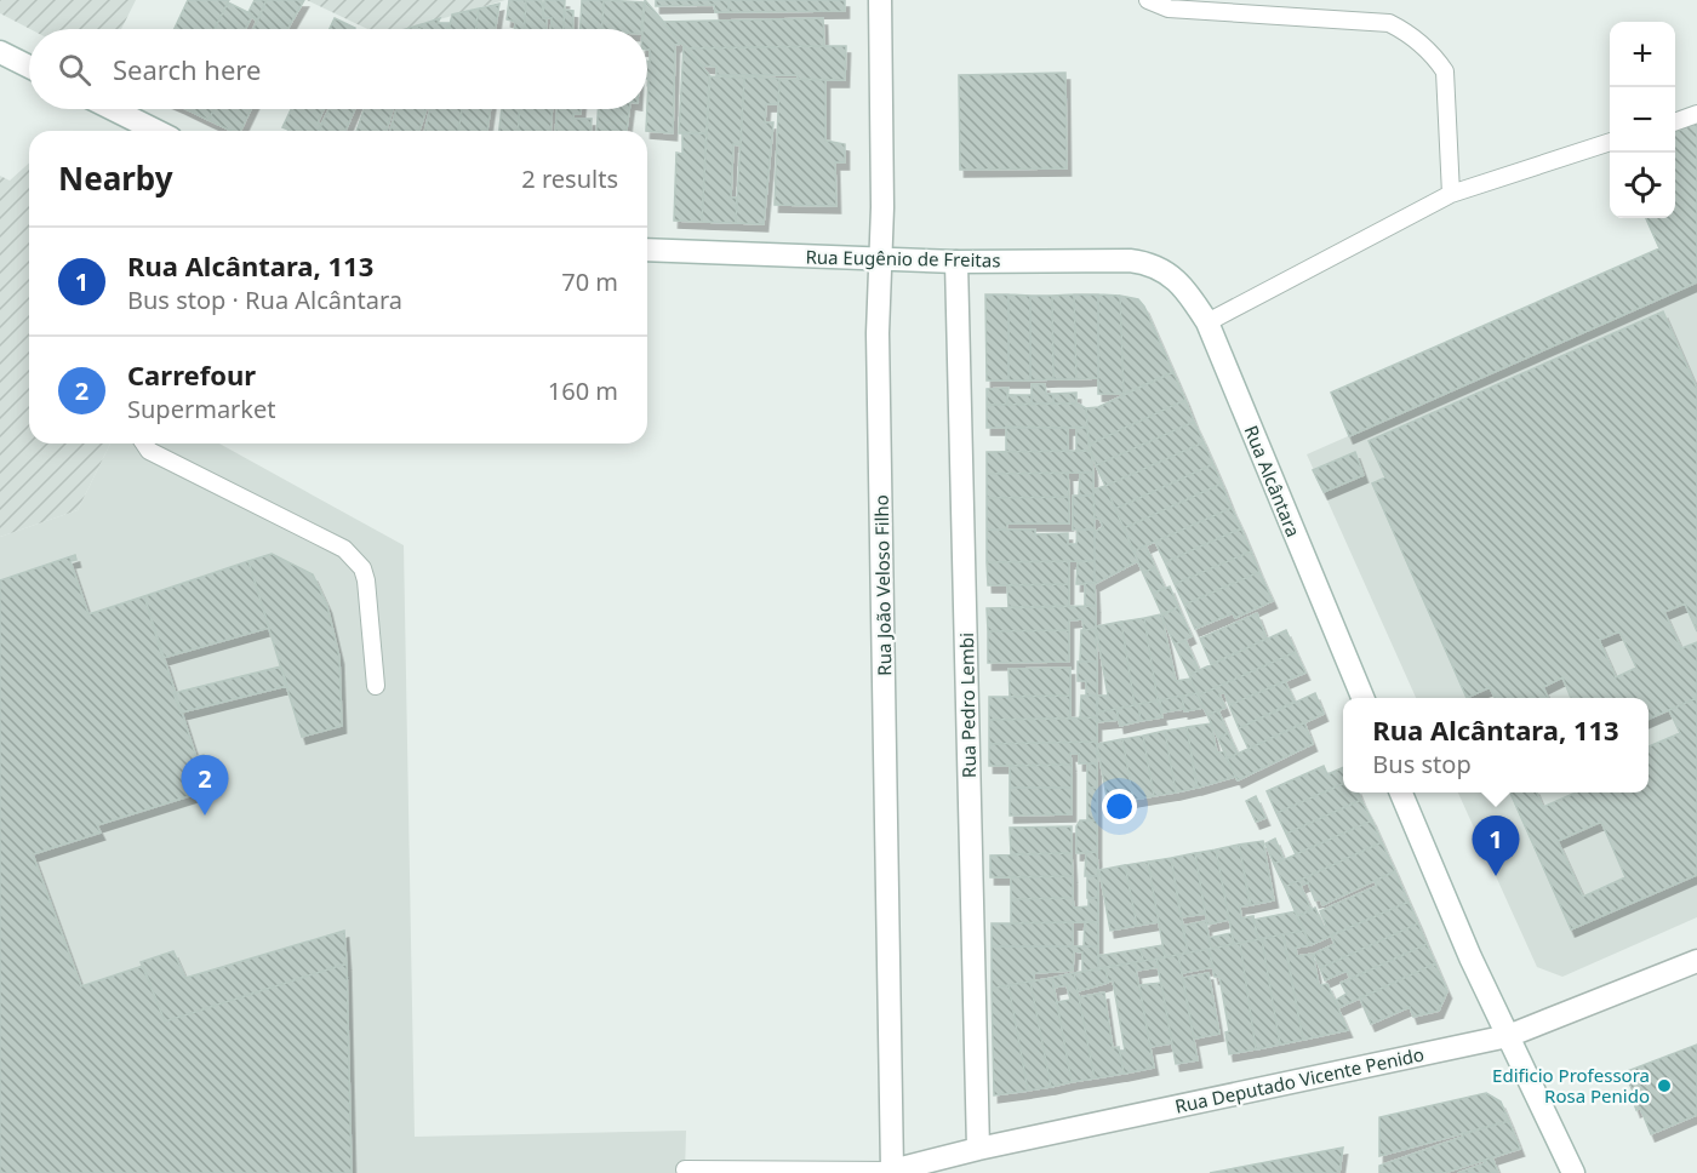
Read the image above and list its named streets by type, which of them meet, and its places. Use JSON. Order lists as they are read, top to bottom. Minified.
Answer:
{"streets":{"street":["Rua Eugênio de Freitas","Rua Alcântara","Rua João Veloso Filho","Rua Pedro Lembi","Rua Deputado Vicente Penido"]},"crossings":[["Rua Eugênio de Freitas","Rua Alcântara"],["Rua Eugênio de Freitas","Rua João Veloso Filho"],["Rua Eugênio de Freitas","Rua Pedro Lembi"],["Rua João Veloso Filho","Rua Deputado Vicente Penido"],["Rua Pedro Lembi","Rua Deputado Vicente Penido"]],"places":["Edificio Professora Rosa Penido"],"page":{"map_buttons":["+","−"],"search":"Search here","heading":["Nearby","2 results"],"list":[{"mark":"1","name":"Rua Alcântara, 113","note":"Bus stop · Rua Alcântara","value":"70 m"},{"mark":"2","name":"Carrefour","note":"Supermarket","value":"160 m"}],"popup":["Rua Alcântara, 113","Bus stop"],"pins":["2","1"]}}
